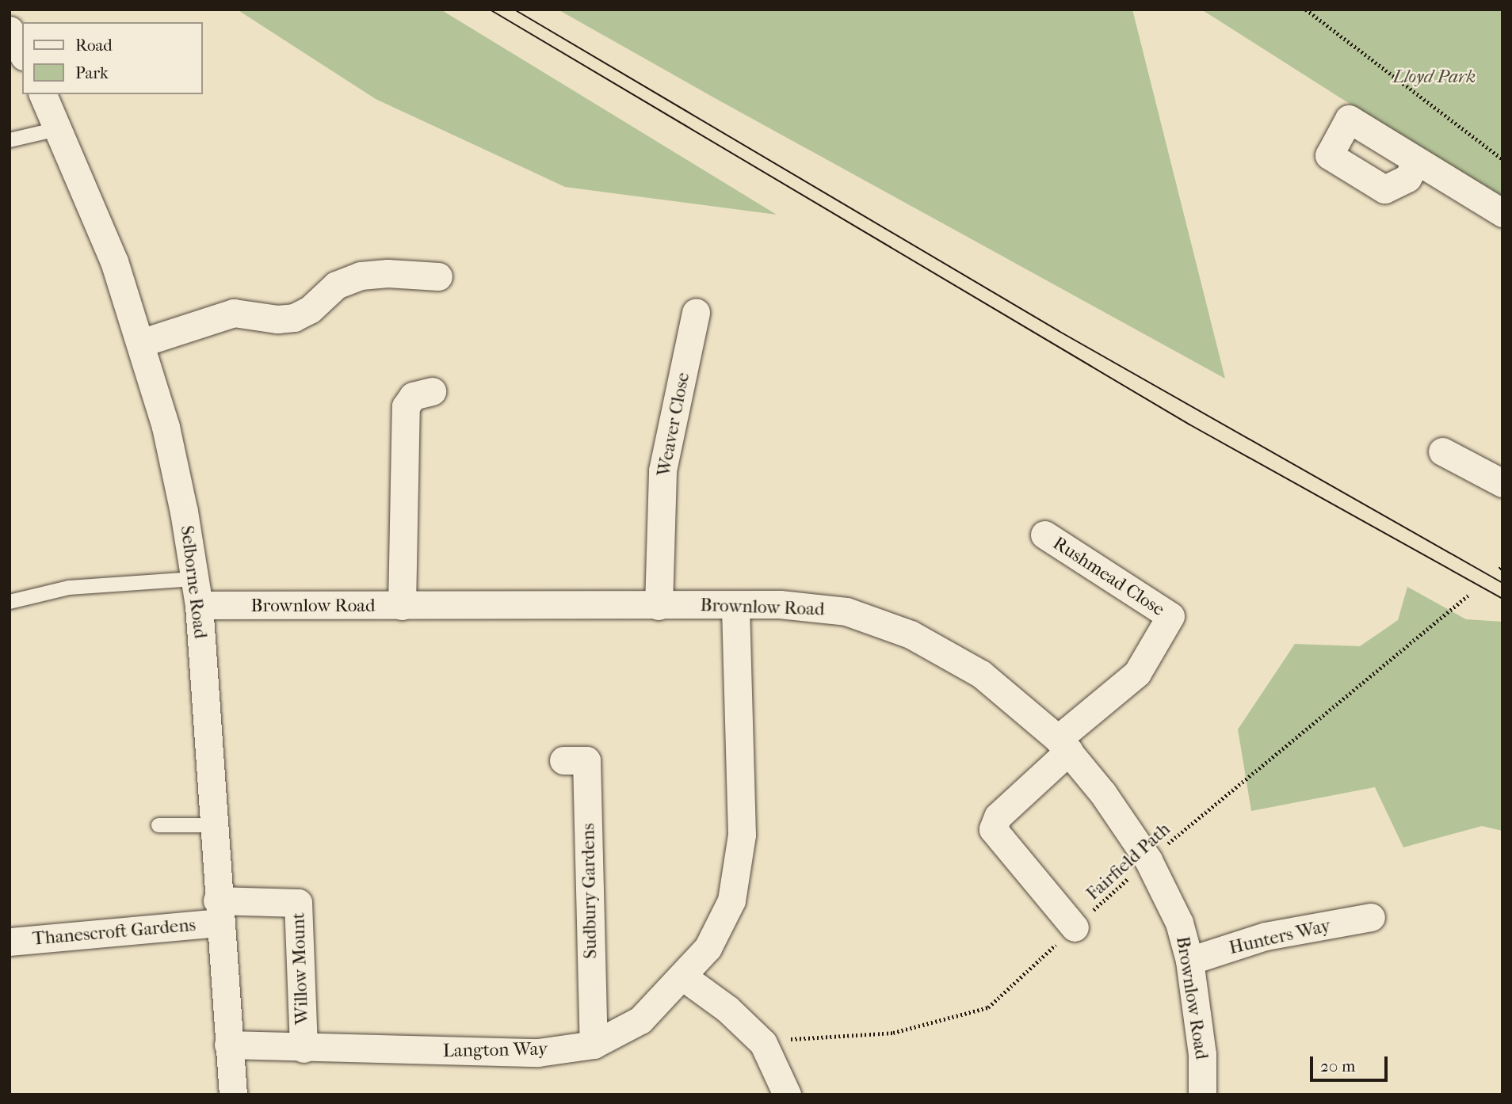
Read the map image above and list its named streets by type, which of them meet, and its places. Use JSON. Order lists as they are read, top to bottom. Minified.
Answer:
{"streets":{"street":["Weaver Close","Rushmead Close","Selborne Road","Brownlow Road","Sudbury Gardens","Thanescroft Gardens","Hunters Way","Willow Mount","Langton Way"],"path":["Fairfield Path"]},"crossings":[["Weaver Close","Brownlow Road"],["Rushmead Close","Brownlow Road"],["Selborne Road","Brownlow Road"],["Selborne Road","Thanescroft Gardens"],["Selborne Road","Willow Mount"],["Selborne Road","Langton Way"],["Brownlow Road","Fairfield Path"],["Brownlow Road","Hunters Way"],["Brownlow Road","Langton Way"],["Sudbury Gardens","Langton Way"],["Thanescroft Gardens","Willow Mount"],["Willow Mount","Langton Way"]],"parks":["Lloyd Park"],"legend":["Road","Park"],"scale_bar":"20 m"}
